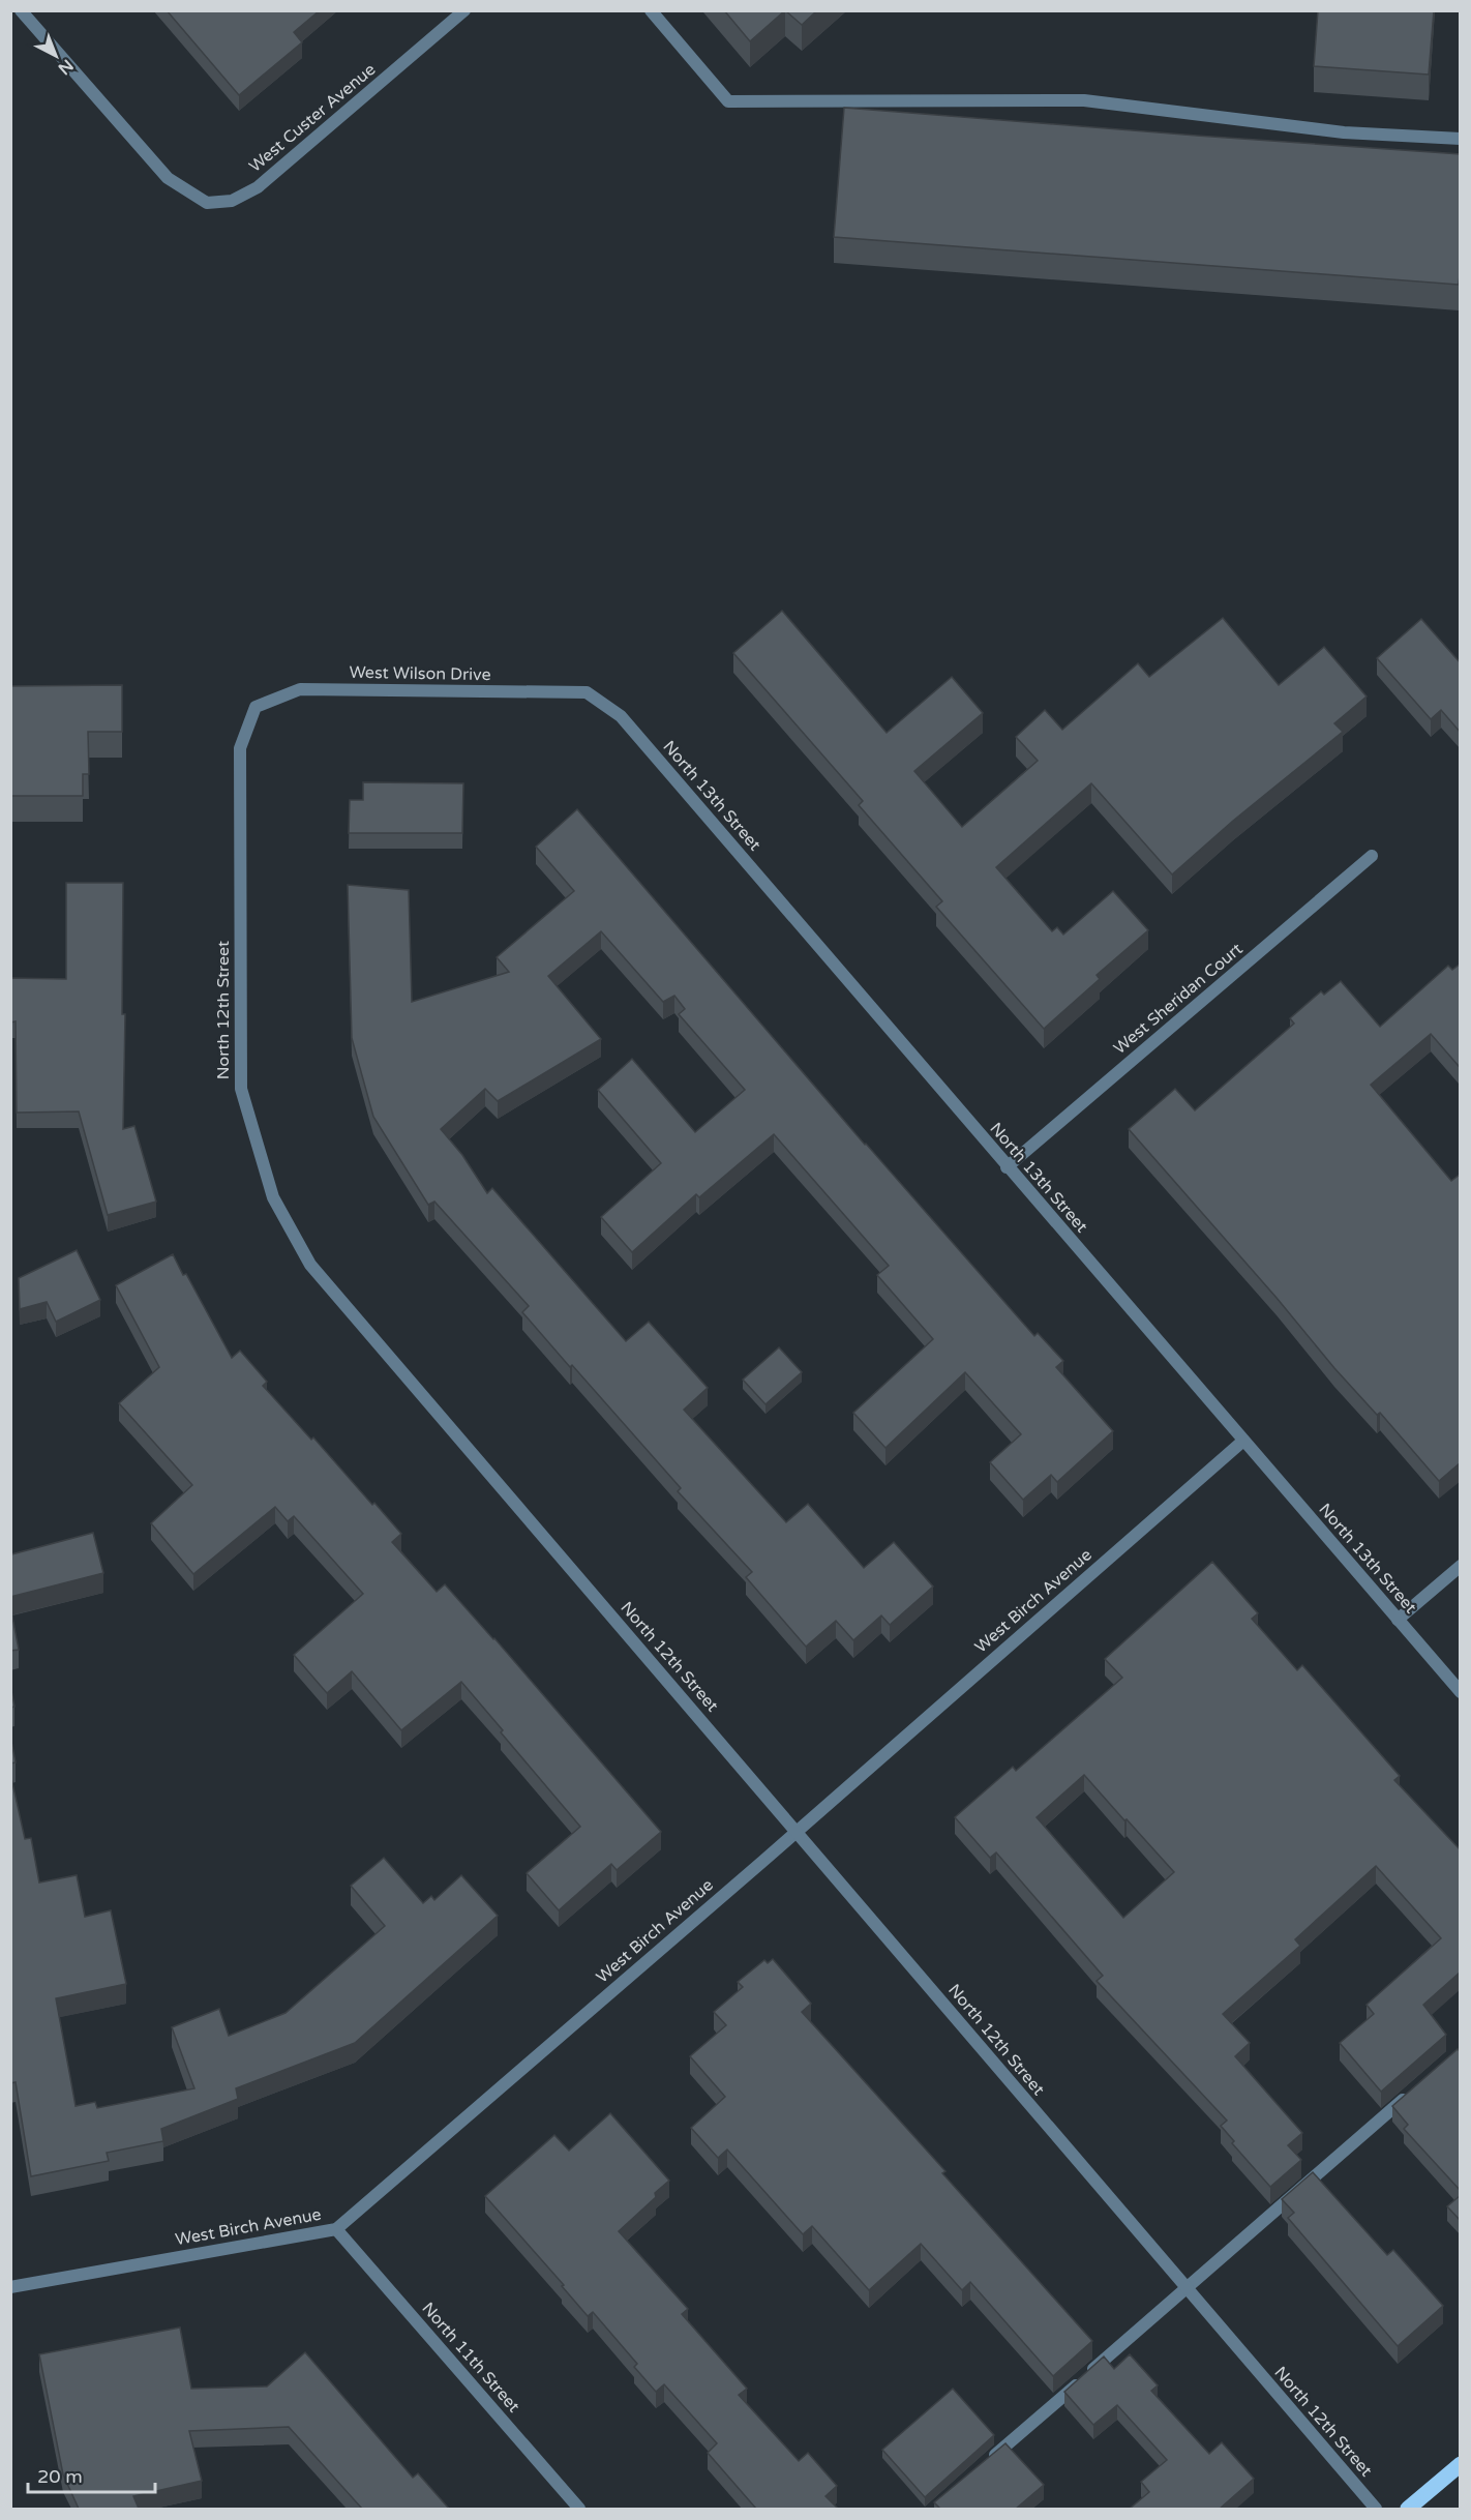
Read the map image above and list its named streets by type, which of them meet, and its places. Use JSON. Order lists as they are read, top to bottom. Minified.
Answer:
{"streets":{"street":["West Custer Avenue","West Wilson Drive","North 13th Street","West Sheridan Court","North 12th Street","West Birch Avenue","North 11th Street"]},"crossings":[["West Wilson Drive","North 13th Street"],["West Wilson Drive","North 12th Street"],["North 13th Street","West Sheridan Court"],["North 13th Street","West Birch Avenue"],["North 12th Street","West Birch Avenue"],["West Birch Avenue","North 11th Street"]],"scale_bar":"20 m","north":"bottom right"}
